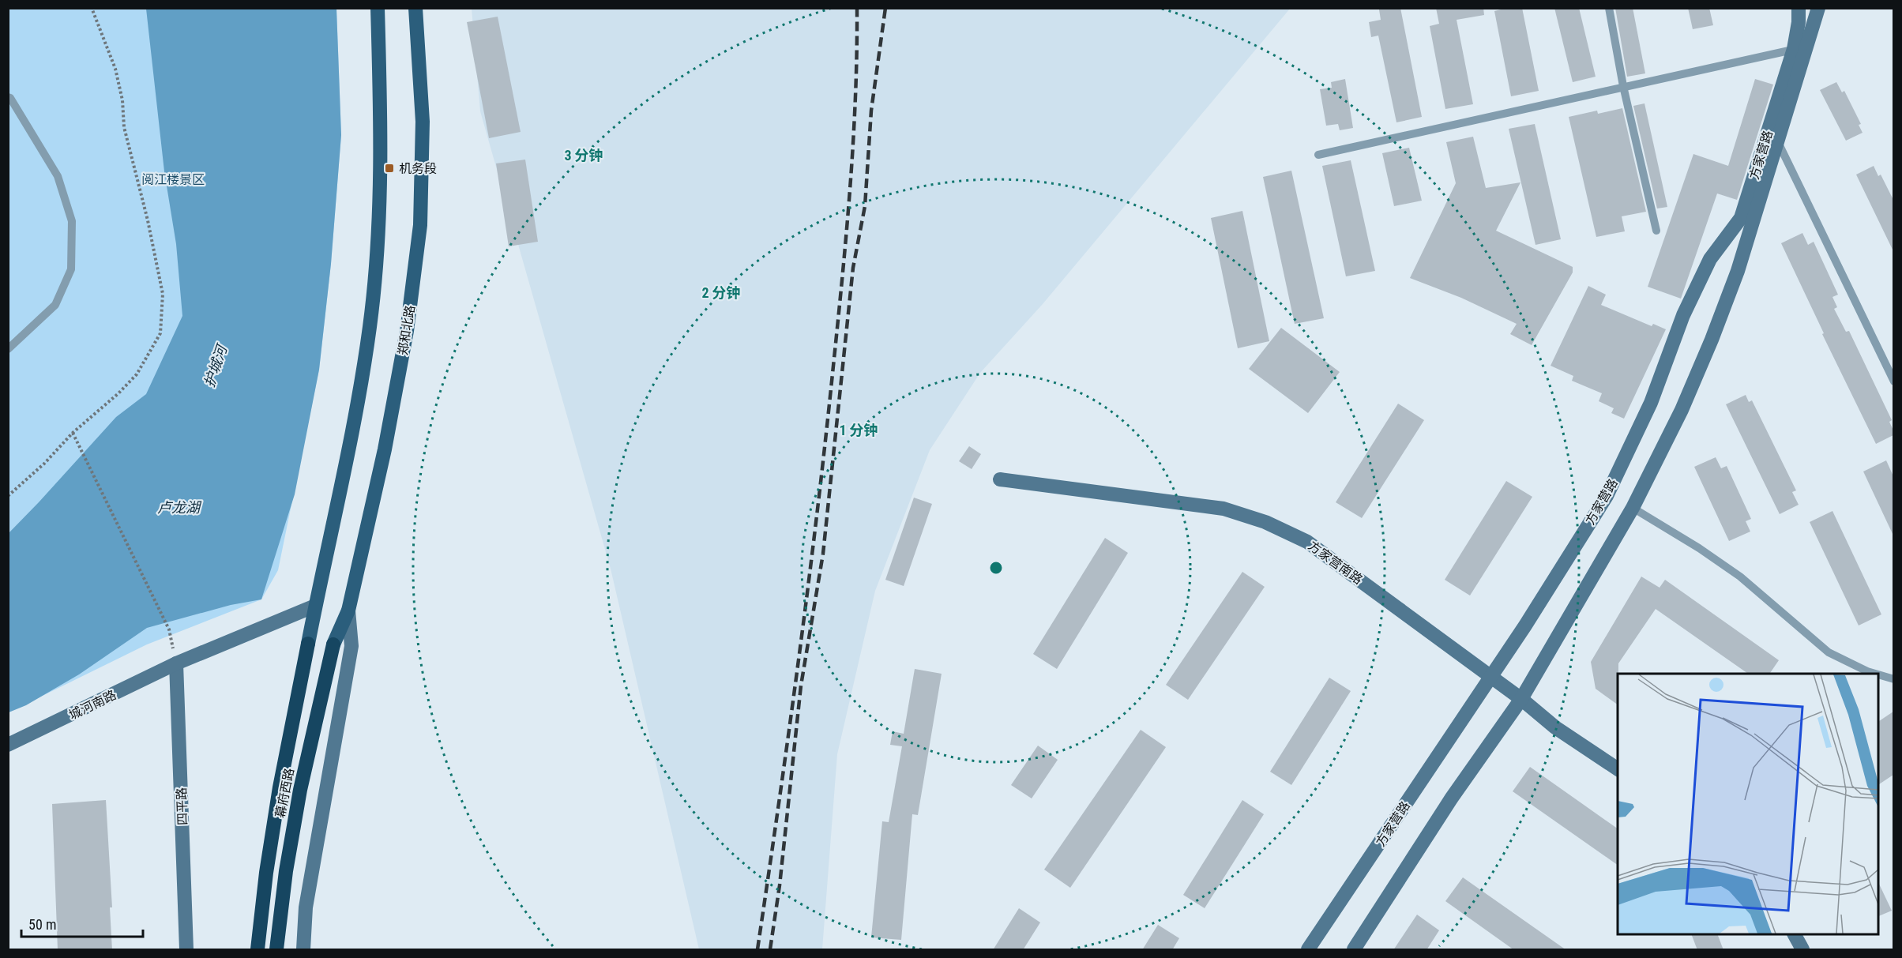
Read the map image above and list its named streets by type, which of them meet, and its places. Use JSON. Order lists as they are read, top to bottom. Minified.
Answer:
{"streets":{"highway":["幕府西路"],"main road":["方家营路","郑和北路","方家营南路","城河南路","四平路"]},"crossings":[["方家营路","方家营南路"],["郑和北路","幕府西路"],["城河南路","四平路"]],"water":["护城河","卢龙湖"],"parks":["阅江楼景区"],"places":{"transit":["机务段"]},"scale_bar":"50 m","rings":["3 分钟","2 分钟","1 分钟"]}
